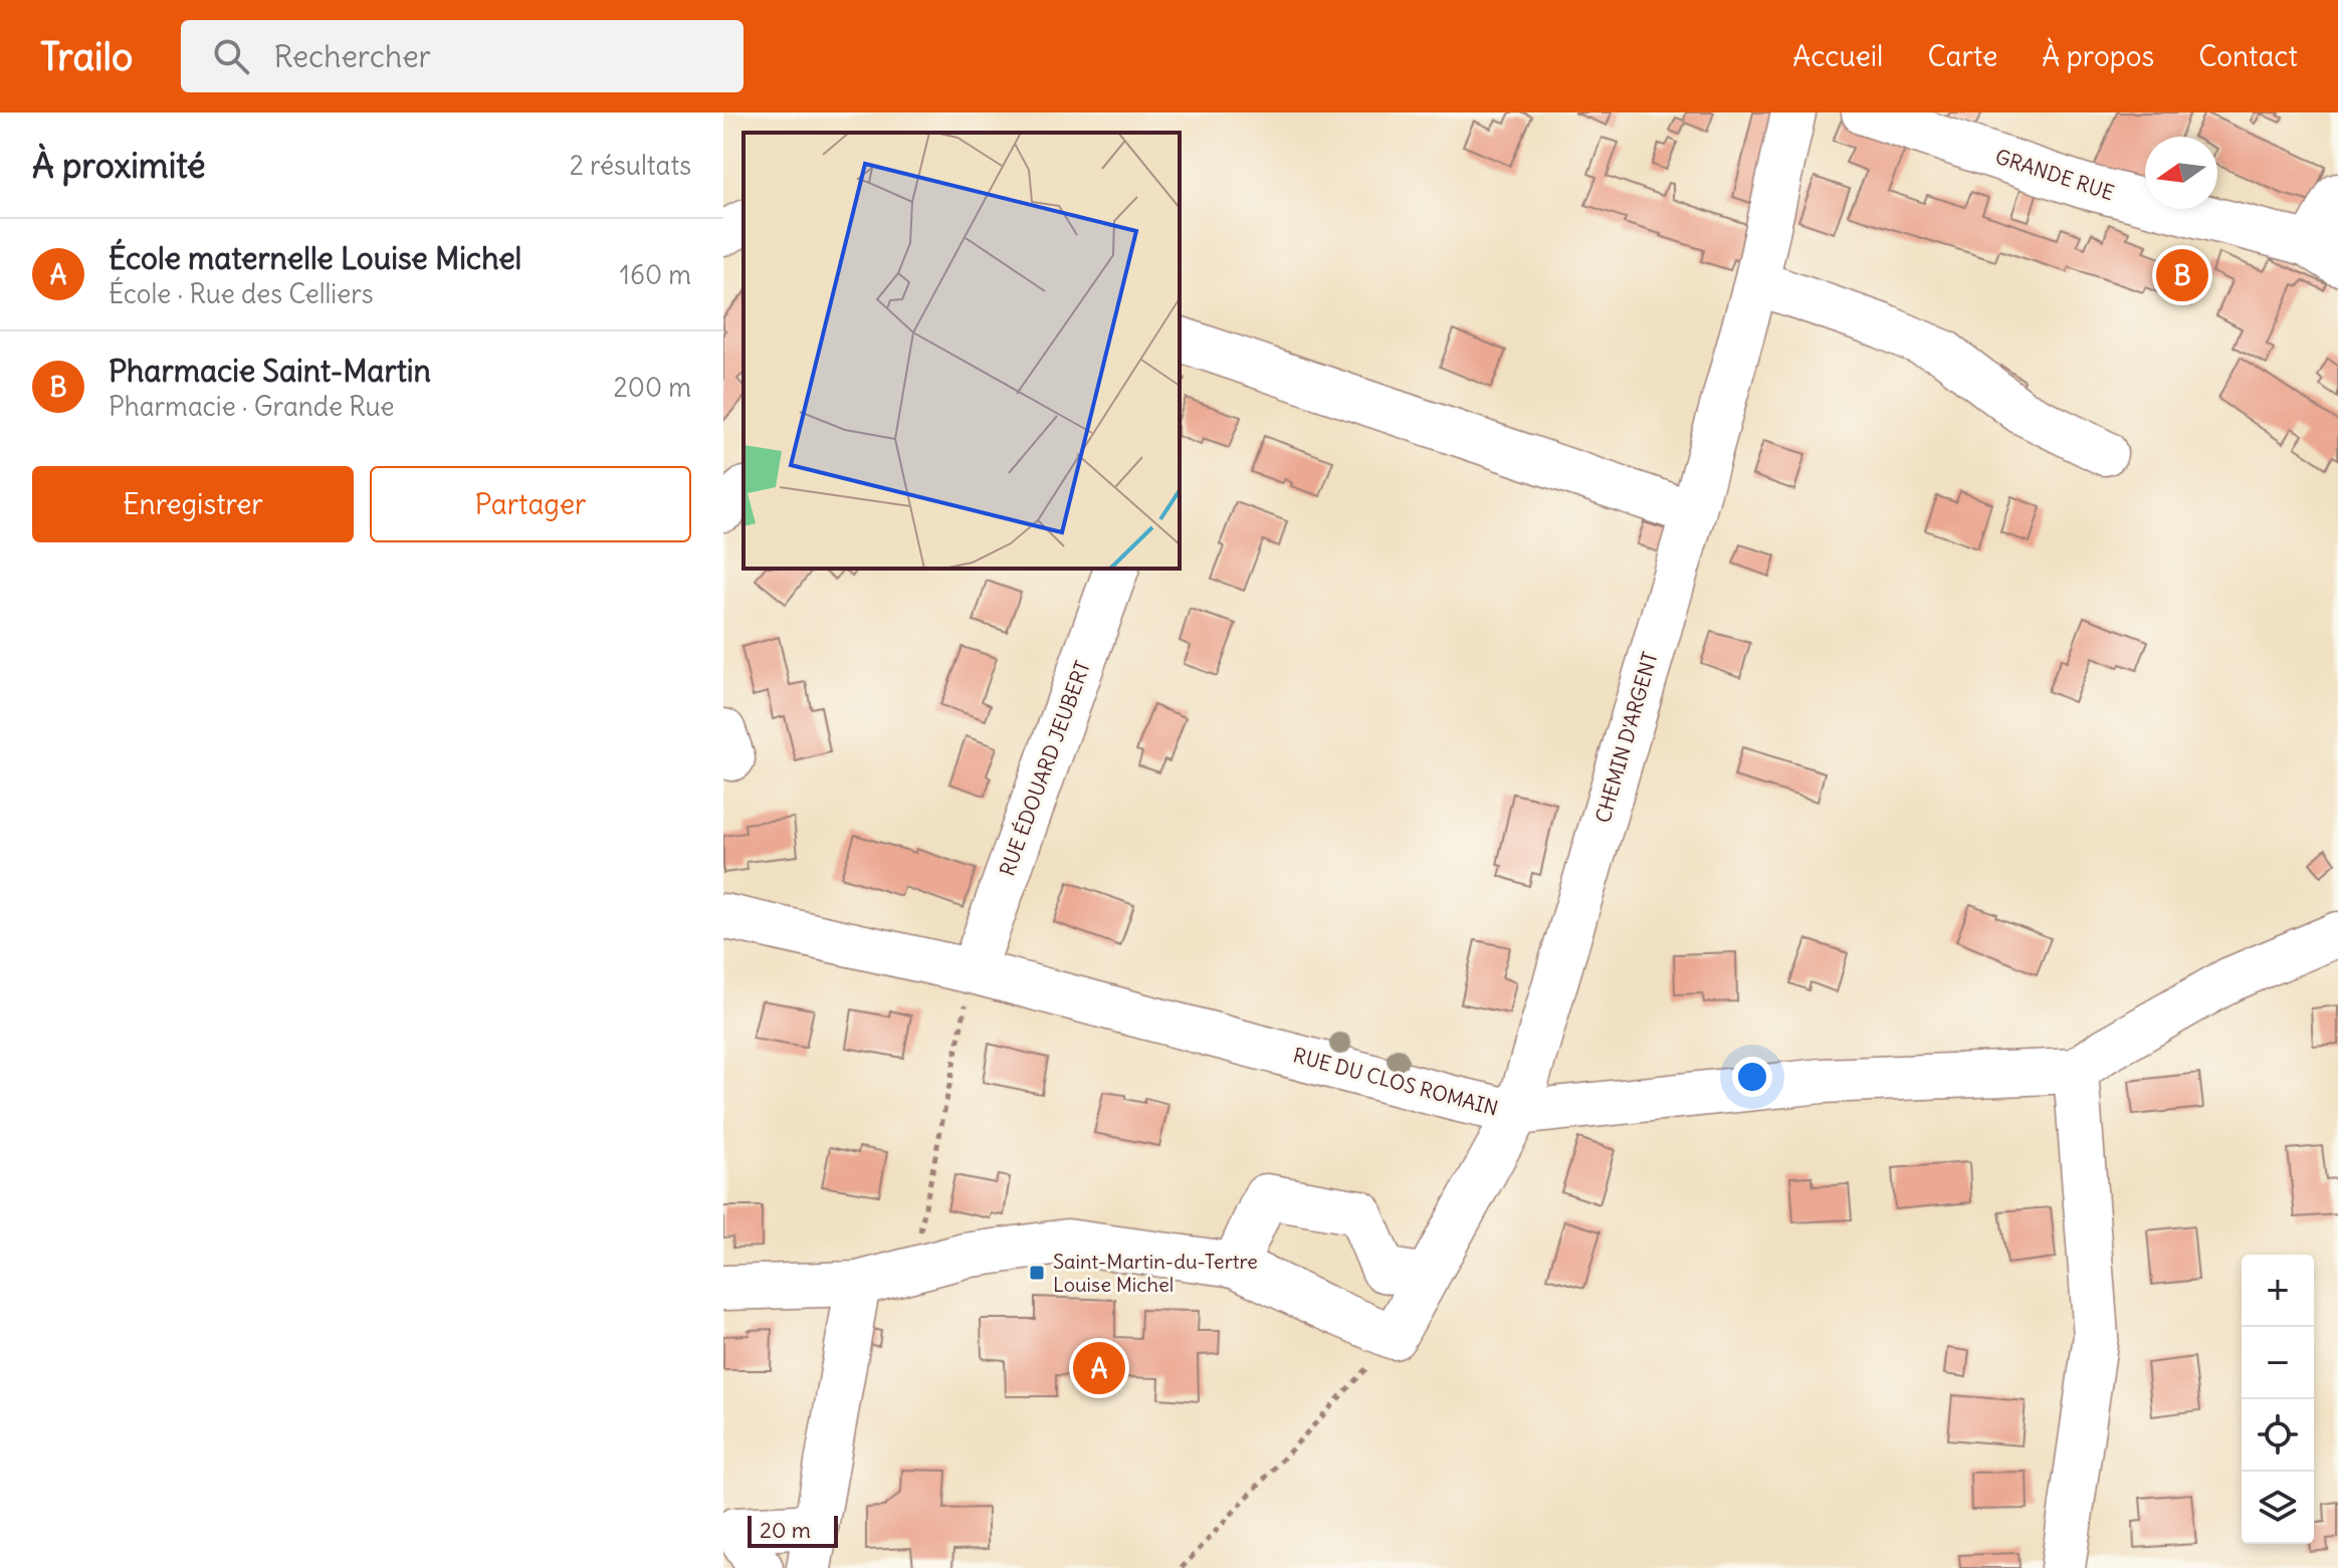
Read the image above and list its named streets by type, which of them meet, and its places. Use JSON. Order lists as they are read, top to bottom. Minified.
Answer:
{"streets":{"street":["GRANDE RUE","CHEMIN D'ARGENT","RUE ÉDOUARD JEUBERT","RUE DU CLOS ROMAIN"]},"crossings":[["CHEMIN D'ARGENT","RUE DU CLOS ROMAIN"],["RUE ÉDOUARD JEUBERT","RUE DU CLOS ROMAIN"]],"places":{"transit":["Saint-Martin-du-Tertre Louise Michel"]},"scale_bar":"20 m","north":"left","page":{"header":"Trailo","search":"Rechercher","nav":["Accueil","Carte","À propos","Contact"],"heading":["À proximité","2 résultats"],"list":[{"mark":"A","name":"École maternelle Louise Michel","note":"École · Rue des Celliers","value":"160 m"},{"mark":"B","name":"Pharmacie Saint-Martin","note":"Pharmacie · Grande Rue","value":"200 m"}],"pins":["B","A"],"buttons":["Enregistrer","Partager"],"map_buttons":["+","−"],"scale":"20 m"}}
